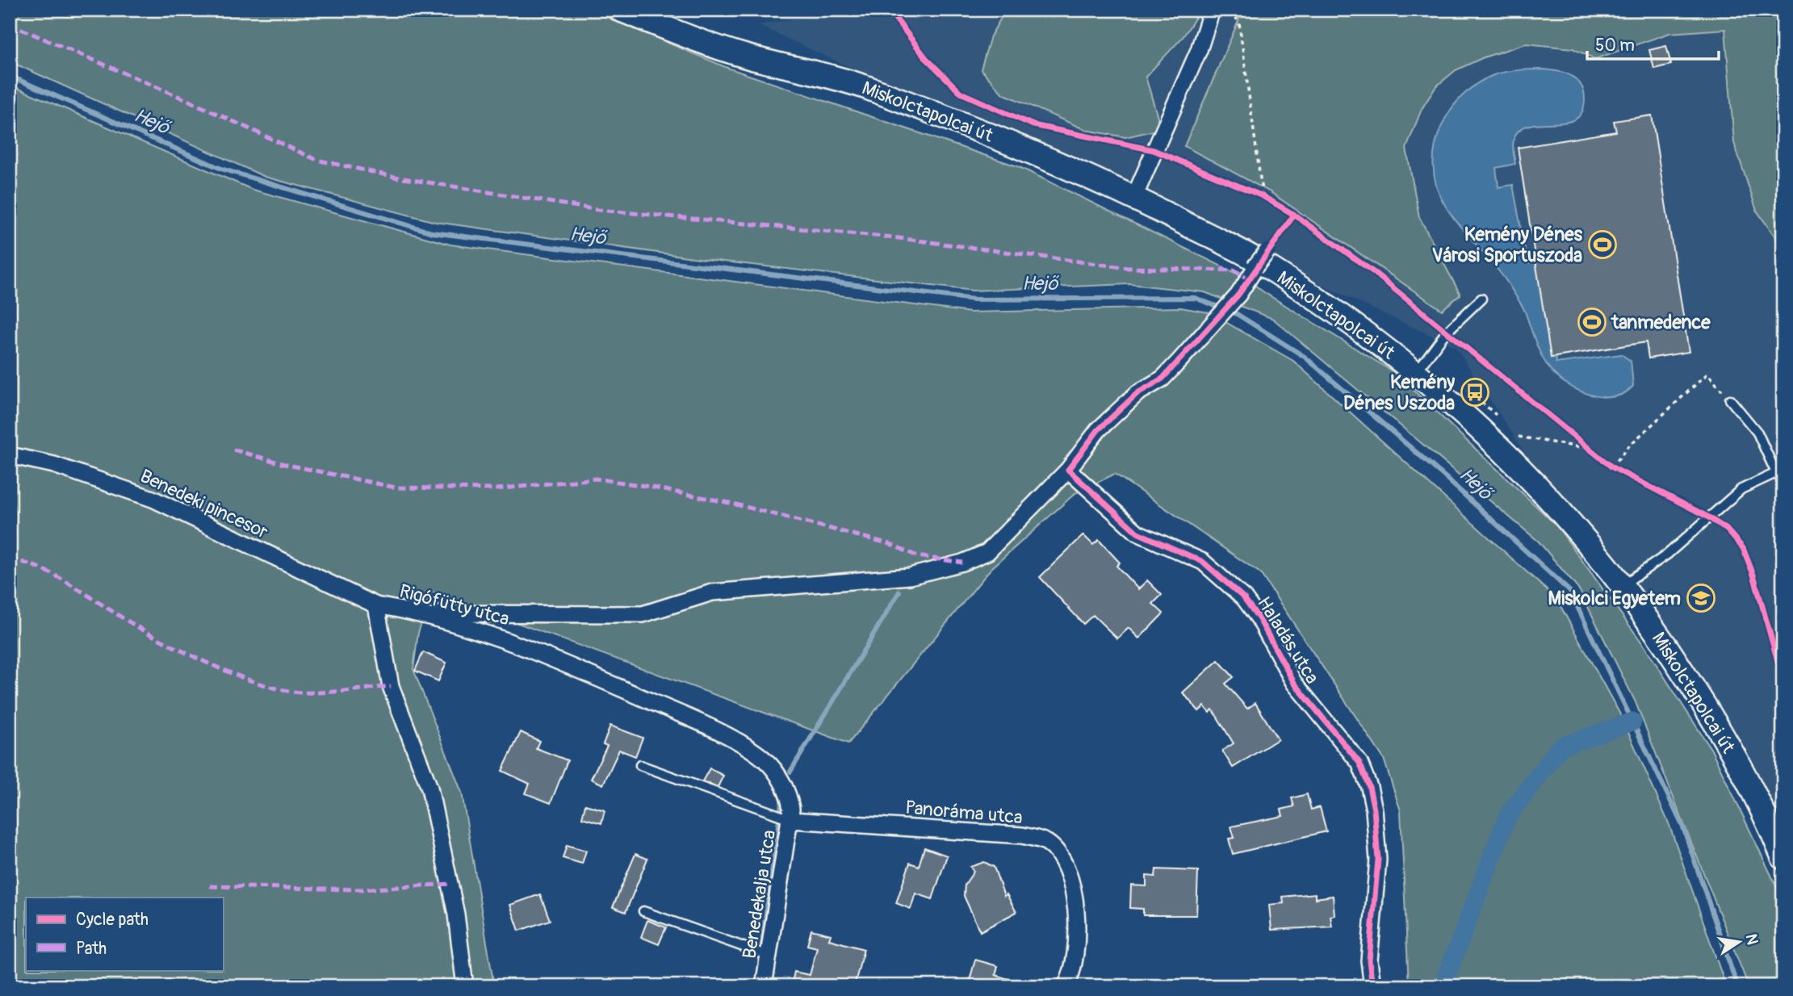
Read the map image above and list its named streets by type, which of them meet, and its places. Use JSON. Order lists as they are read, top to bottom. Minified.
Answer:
{"streets":{"street":["Miskolctapolcai út","Benedeki pincesor","Rigófütty utca","Haladás utca","Panoráma utca","Benedekalja utca"]},"crossings":[["Benedeki pincesor","Rigófütty utca"],["Rigófütty utca","Panoráma utca"],["Rigófütty utca","Benedekalja utca"],["Panoráma utca","Benedekalja utca"]],"water":["Hejő"],"places":{"sports":["Kemény Dénes Városi Sportuszoda","tanmedence"],"bus stop":["Kemény Dénes Uszoda"],"school or university":["Miskolci Egyetem"]},"legend":["Cycle path","Path"],"scale_bar":"50 m","north":"right"}
